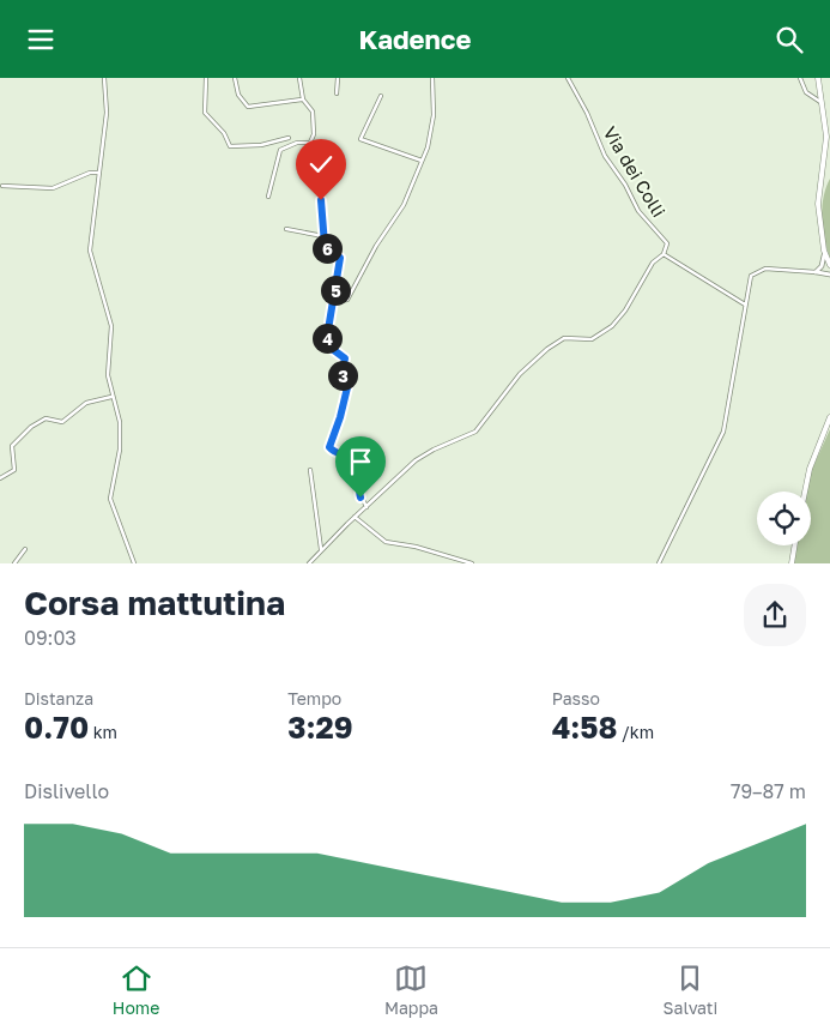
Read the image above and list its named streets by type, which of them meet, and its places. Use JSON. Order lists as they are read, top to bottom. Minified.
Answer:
{"streets":{"street":["Via dei Colli"]},"page":{"header":"Kadence","pins":["6","5","4","3"],"heading":["Corsa mattutina","09:03"],"stats":[["Distanza","0.70 km"],["Tempo","3:29"],["Passo","4:58 /km"]],"chart":["Dislivello","79–87 m"],"tabs":["Home","Mappa","Salvati"]}}
